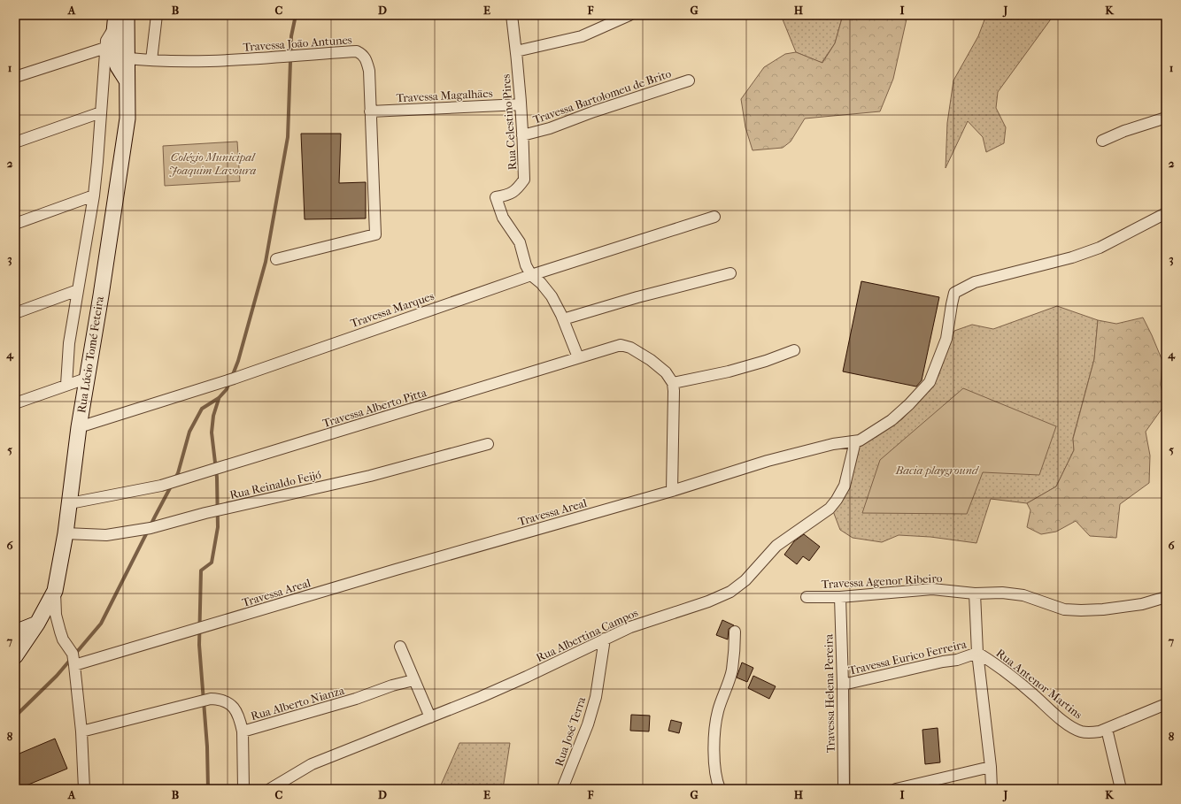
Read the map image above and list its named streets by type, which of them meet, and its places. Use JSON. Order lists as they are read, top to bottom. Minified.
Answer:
{"streets":{"main road":["Rua Lúcio Tomé Feteira"],"street":["Travessa João Antunes","Travessa Magalhães","Travessa Bartolomeu de Brito","Rua Celestino Pires","Travessa Marques","Travessa Alberto Pitta","Rua Reinaldo Feijó","Travessa Areal","Travessa Agenor Ribeiro","Rua Albertina Campos","Travessa Eurico Ferreira","Rua Antenor Martins","Travessa Helena Pereira","Rua Alberto Nianza","Rua José Terra"]},"crossings":[["Travessa João Antunes","Travessa Magalhães"],["Travessa João Antunes","Rua Lúcio Tomé Feteira"],["Travessa Magalhães","Rua Celestino Pires"],["Travessa Bartolomeu de Brito","Rua Celestino Pires"],["Rua Celestino Pires","Travessa Marques"],["Rua Celestino Pires","Travessa Alberto Pitta"],["Travessa Marques","Rua Lúcio Tomé Feteira"],["Rua Lúcio Tomé Feteira","Travessa Alberto Pitta"],["Rua Lúcio Tomé Feteira","Rua Reinaldo Feijó"],["Travessa Areal","Rua Albertina Campos"],["Travessa Agenor Ribeiro","Travessa Helena Pereira"],["Rua Albertina Campos","Rua José Terra"],["Travessa Eurico Ferreira","Rua Antenor Martins"],["Travessa Eurico Ferreira","Travessa Helena Pereira"]],"parks":["Colégio Municipal Joaquim Lavoura","Bacia playground"],"grid":{"columns":["A","B","C","D","E","F","G","H","I","J","K"],"rows":["1","2","3","4","5","6","7","8"]}}
